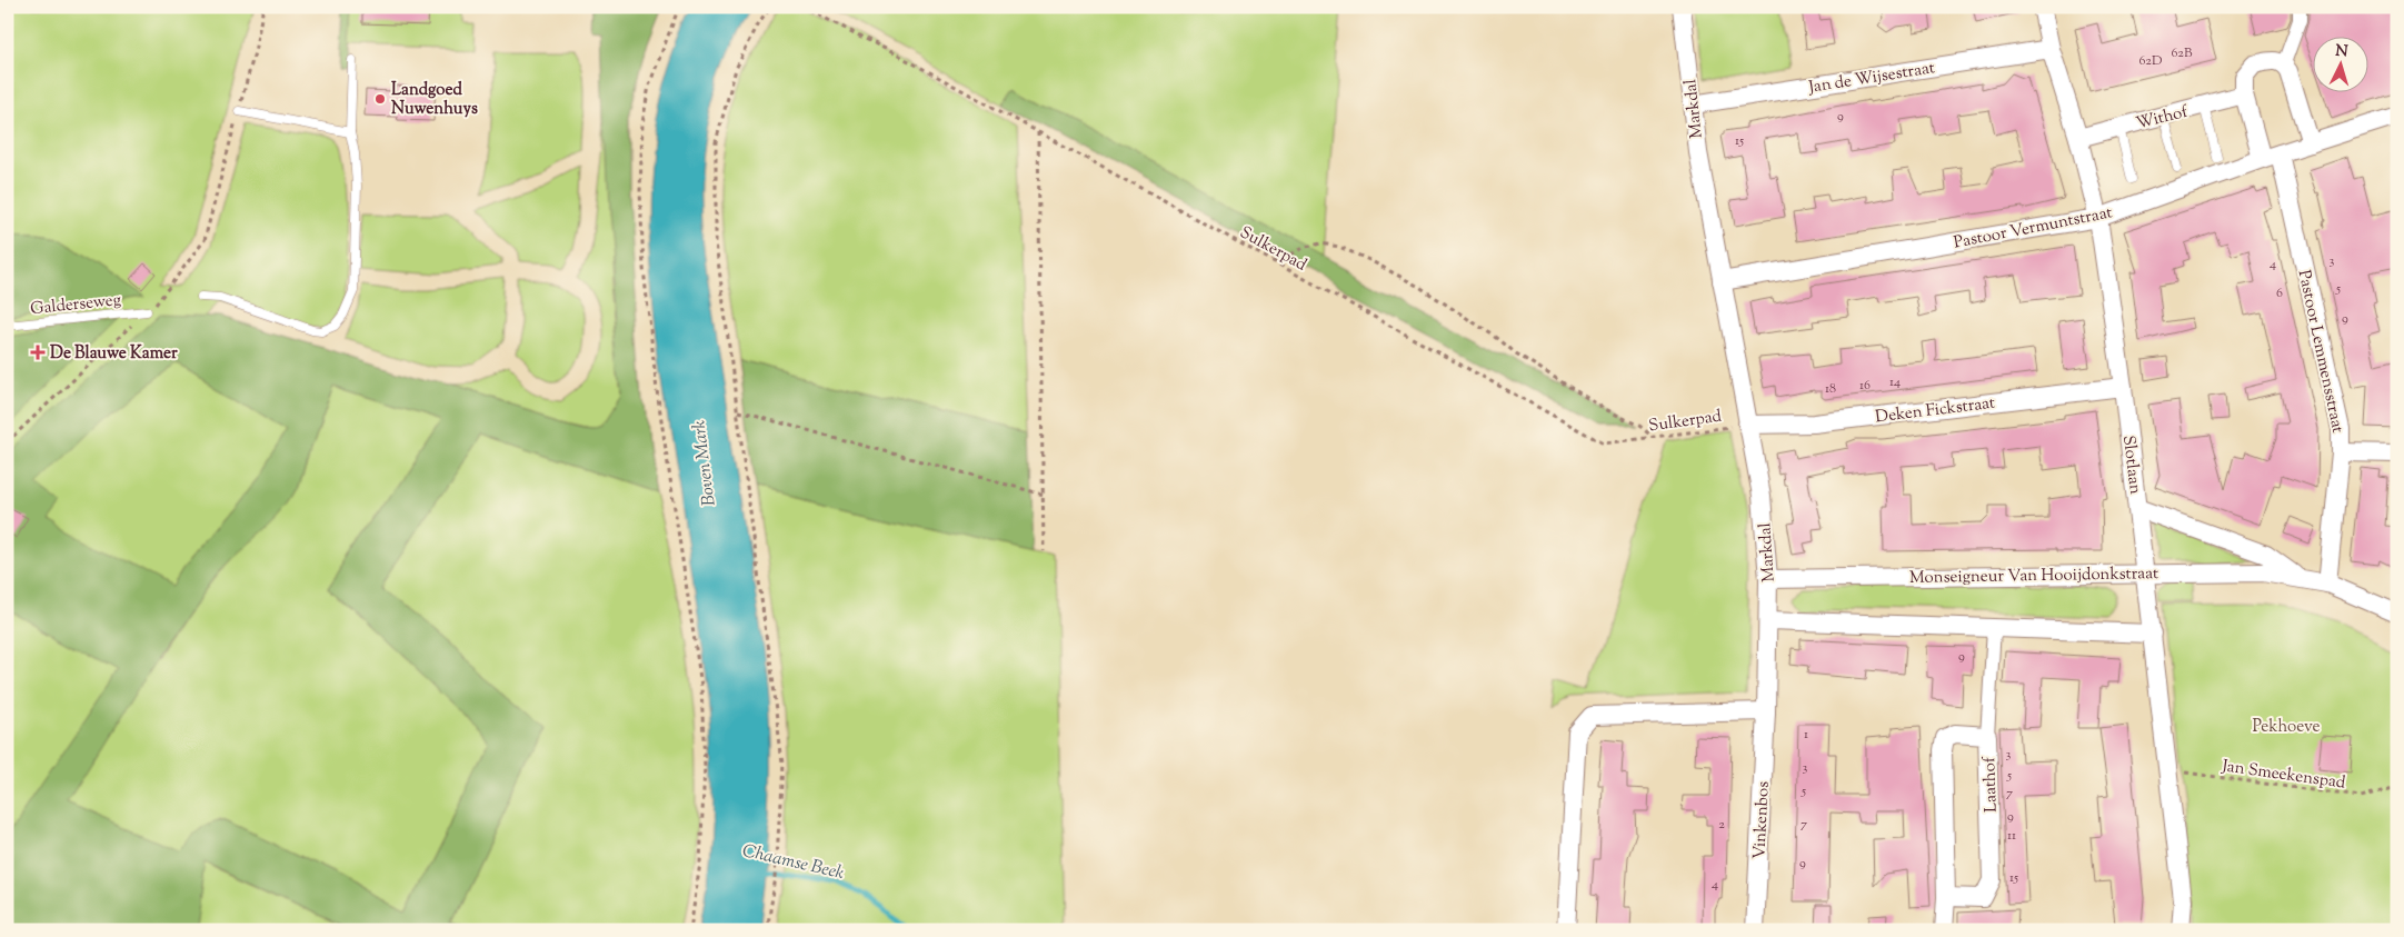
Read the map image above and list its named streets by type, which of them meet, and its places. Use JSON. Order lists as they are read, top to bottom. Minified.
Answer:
{"streets":{"street":["Jan de Wijsestraat","Markdal","Withof","Pastoor Vermuntstraat","Pastoor Lemmensstraat","Deken Fickstraat","Slotlaan","Monseigneur Van Hooijdonkstraat","Laathof","Vinkenbos"],"lane":["Galderseweg"],"path":["Sulkerpad","Jan Smeekenspad"]},"crossings":[["Jan de Wijsestraat","Markdal"],["Jan de Wijsestraat","Slotlaan"],["Markdal","Pastoor Vermuntstraat"],["Markdal","Sulkerpad"],["Markdal","Deken Fickstraat"],["Markdal","Monseigneur Van Hooijdonkstraat"],["Markdal","Vinkenbos"],["Withof","Slotlaan"],["Pastoor Vermuntstraat","Pastoor Lemmensstraat"],["Pastoor Vermuntstraat","Slotlaan"],["Sulkerpad","Deken Fickstraat"],["Pastoor Lemmensstraat","Monseigneur Van Hooijdonkstraat"],["Deken Fickstraat","Slotlaan"],["Slotlaan","Monseigneur Van Hooijdonkstraat"],["Slotlaan","Jan Smeekenspad"]],"water":["Boven Mark","Chaamse Beek"],"parks":["Pekhoeve"],"places":{"other":["Landgoed Nuwenhuys"],"health":["De Blauwe Kamer"]},"house_numbers":["62B","62D","9","15","3","4","5","6","9","14","16","18","9","1","3","3","5","5","7","9","2","7","11","9","15","4"],"north":"top"}
